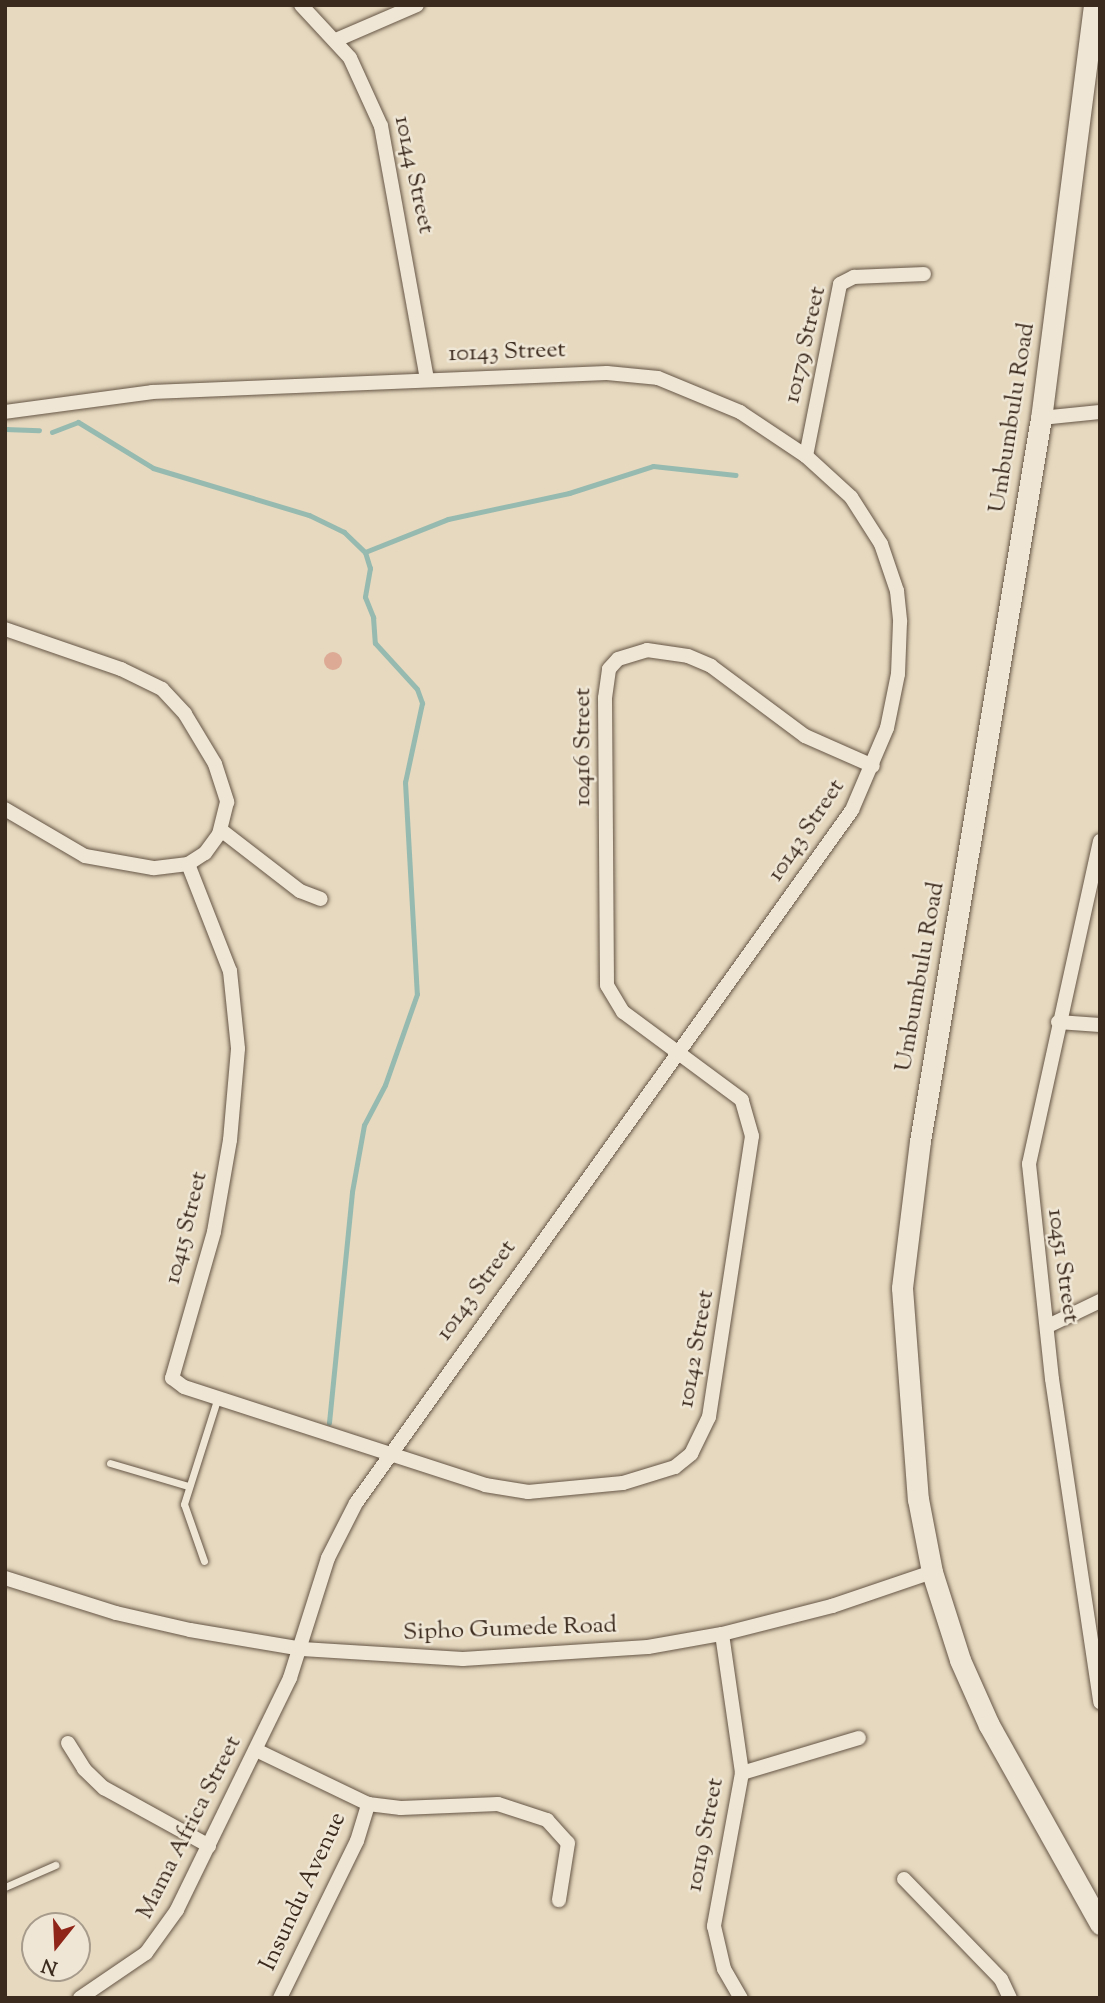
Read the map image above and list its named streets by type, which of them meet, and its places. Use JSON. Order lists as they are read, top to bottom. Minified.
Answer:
{"streets":{"main road":["Umbumbulu Road"],"street":["10144 Street","10179 Street","10143 Street","10416 Street","10415 Street","10451 Street","10142 Street","Sipho Gumede Road","Mama Africa Street","10119 Street","Insundu Avenue"]},"crossings":[["10144 Street","10143 Street"],["10179 Street","10143 Street"],["10143 Street","10416 Street"],["10143 Street","10415 Street"],["10143 Street","10142 Street"],["10143 Street","Sipho Gumede Road"],["10143 Street","Mama Africa Street"],["Umbumbulu Road","Sipho Gumede Road"],["10416 Street","10142 Street"],["10415 Street","10142 Street"],["Sipho Gumede Road","Mama Africa Street"],["Sipho Gumede Road","10119 Street"]],"north":"bottom"}
